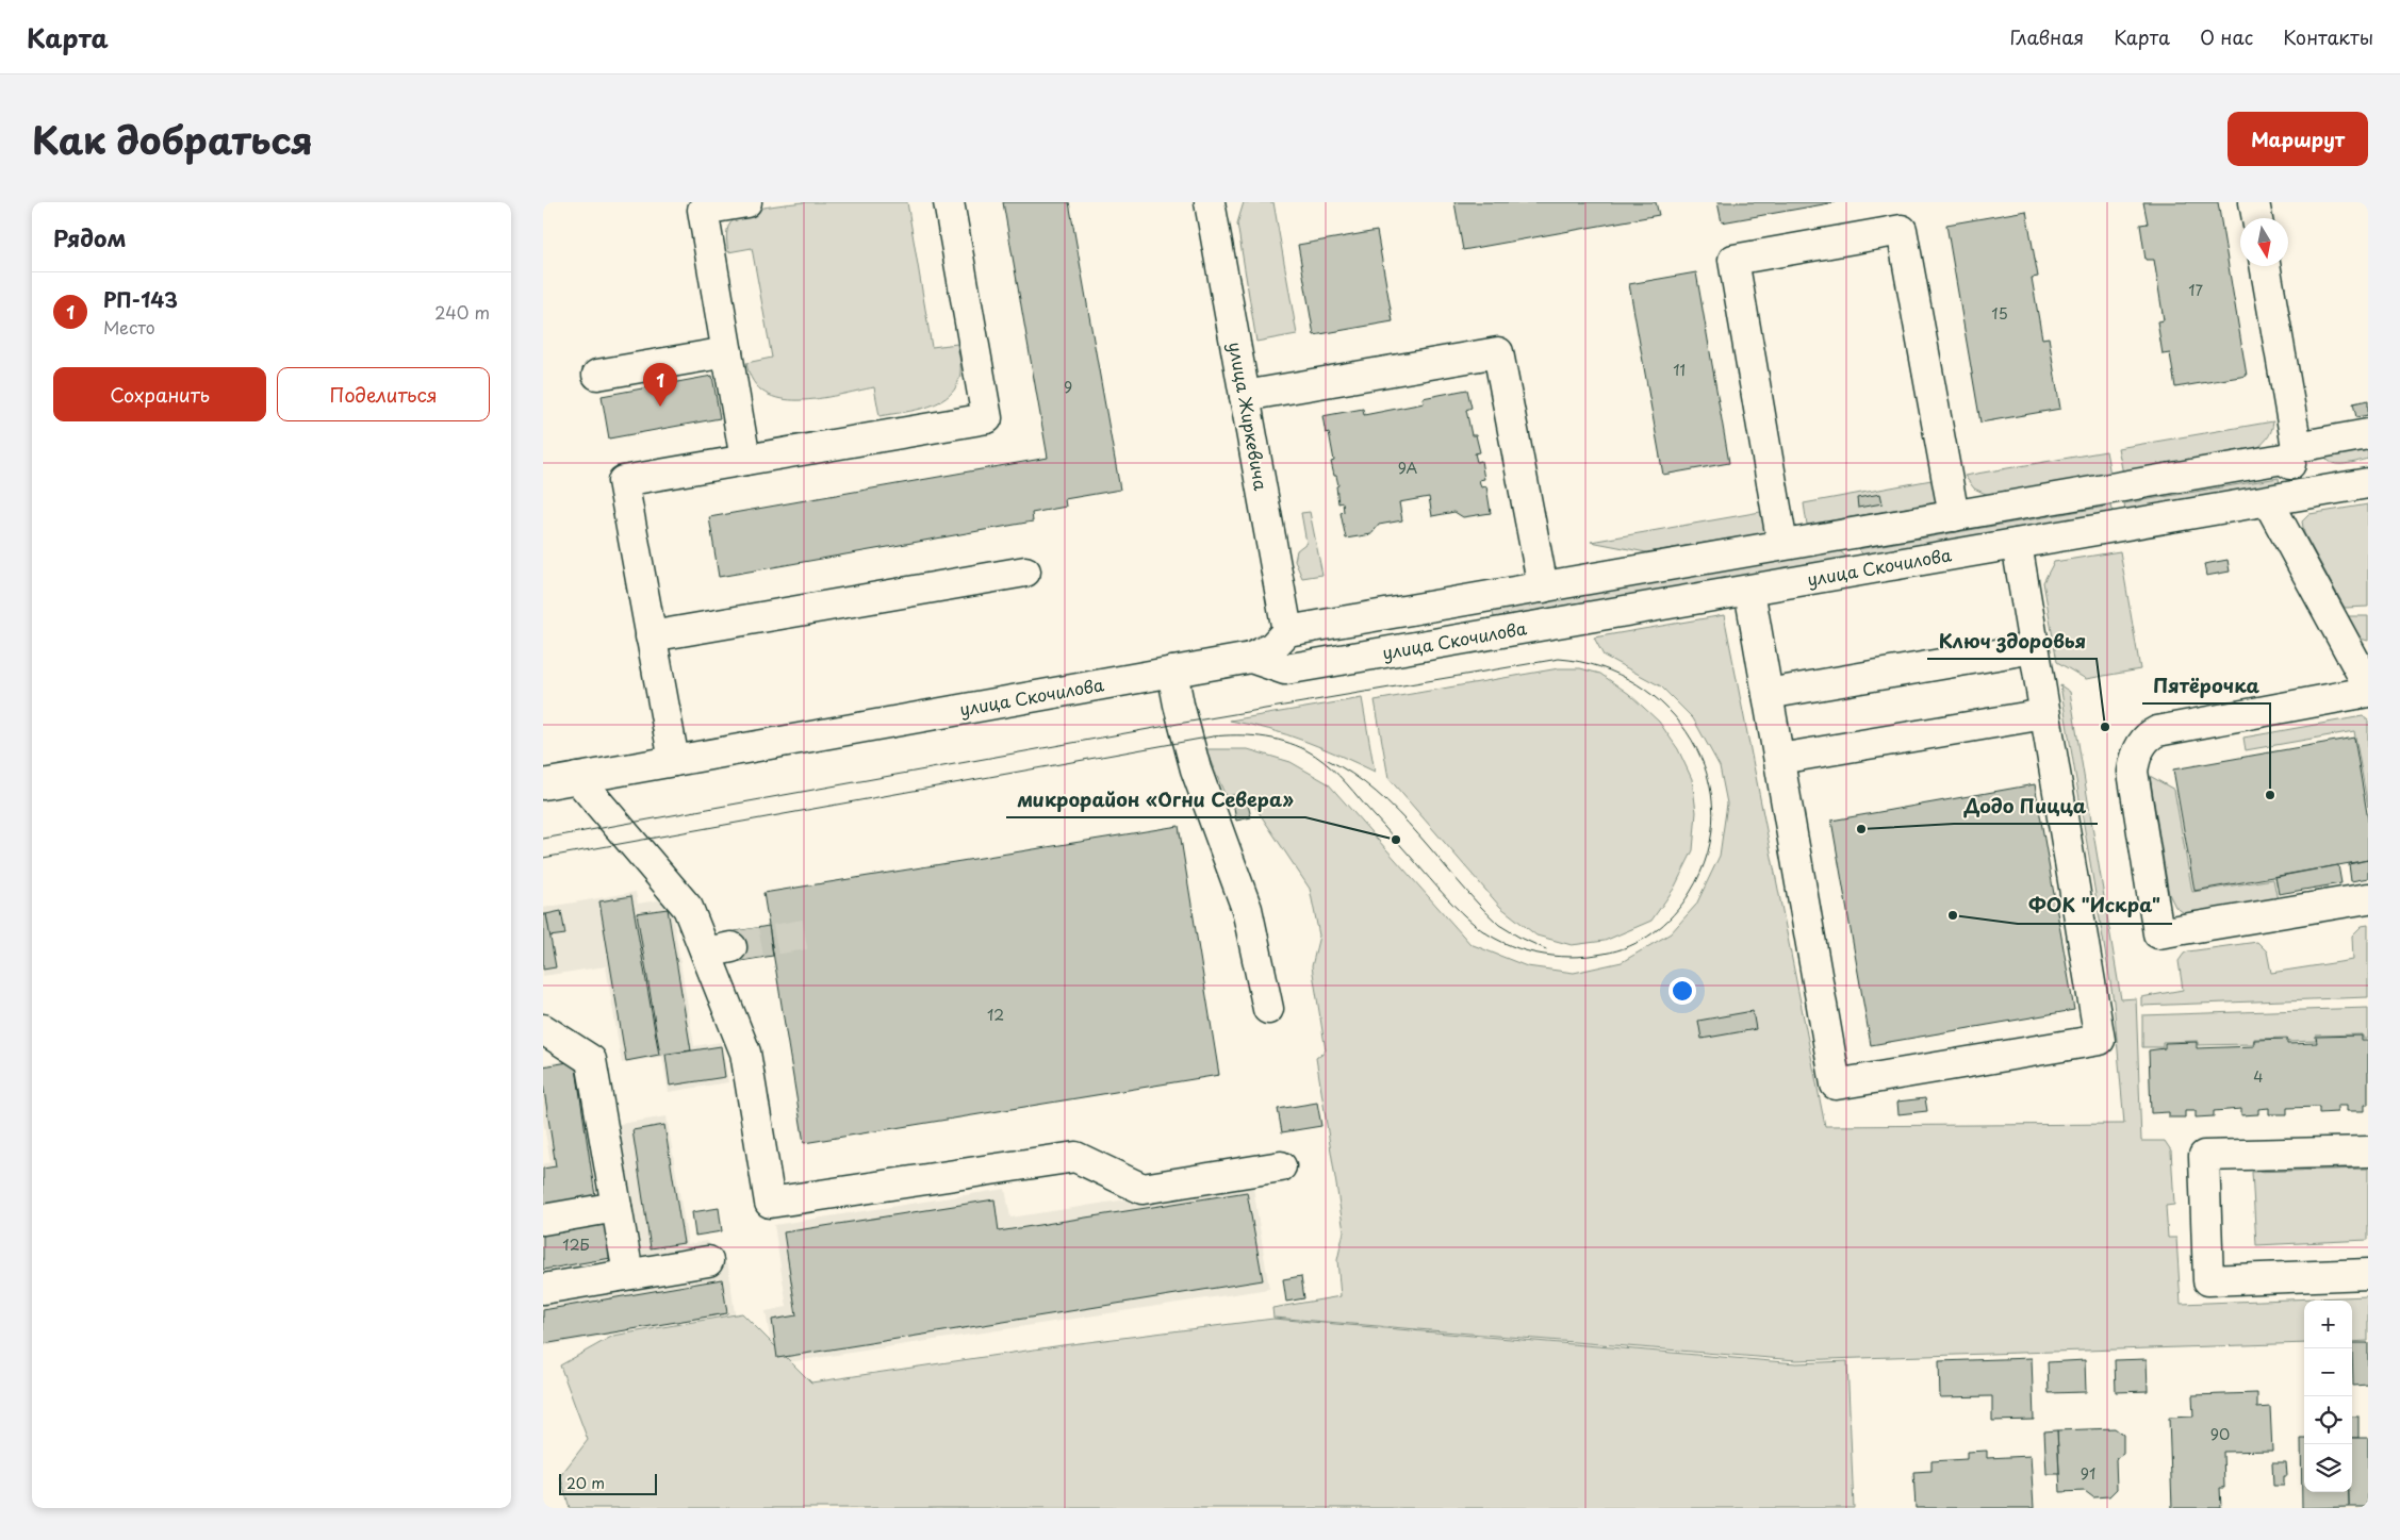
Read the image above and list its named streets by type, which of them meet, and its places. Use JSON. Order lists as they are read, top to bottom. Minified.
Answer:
{"streets":{"street":["улица Жиркевича","улица Скочилова"]},"places":["Ключ здоровья","Пятёрочка","Додо Пицца","микрорайон «Огни Севера»","ФОК \"Искра\""],"house_numbers":["17","15","11","9","9А","12","4","12Б","90","91"],"scale_bar":"20 m","north":"bottom","page":{"header":"Карта","nav":["Главная","Карта","О нас","Контакты"],"title":"Как добраться","buttons":["Маршрут",["Сохранить","Поделиться"]],"heading":"Рядом","list":[{"mark":"1","name":"РП-143","note":"Место","value":"240 m"}],"pins":"1","map_buttons":["+","−"],"scale":"20 m"}}
